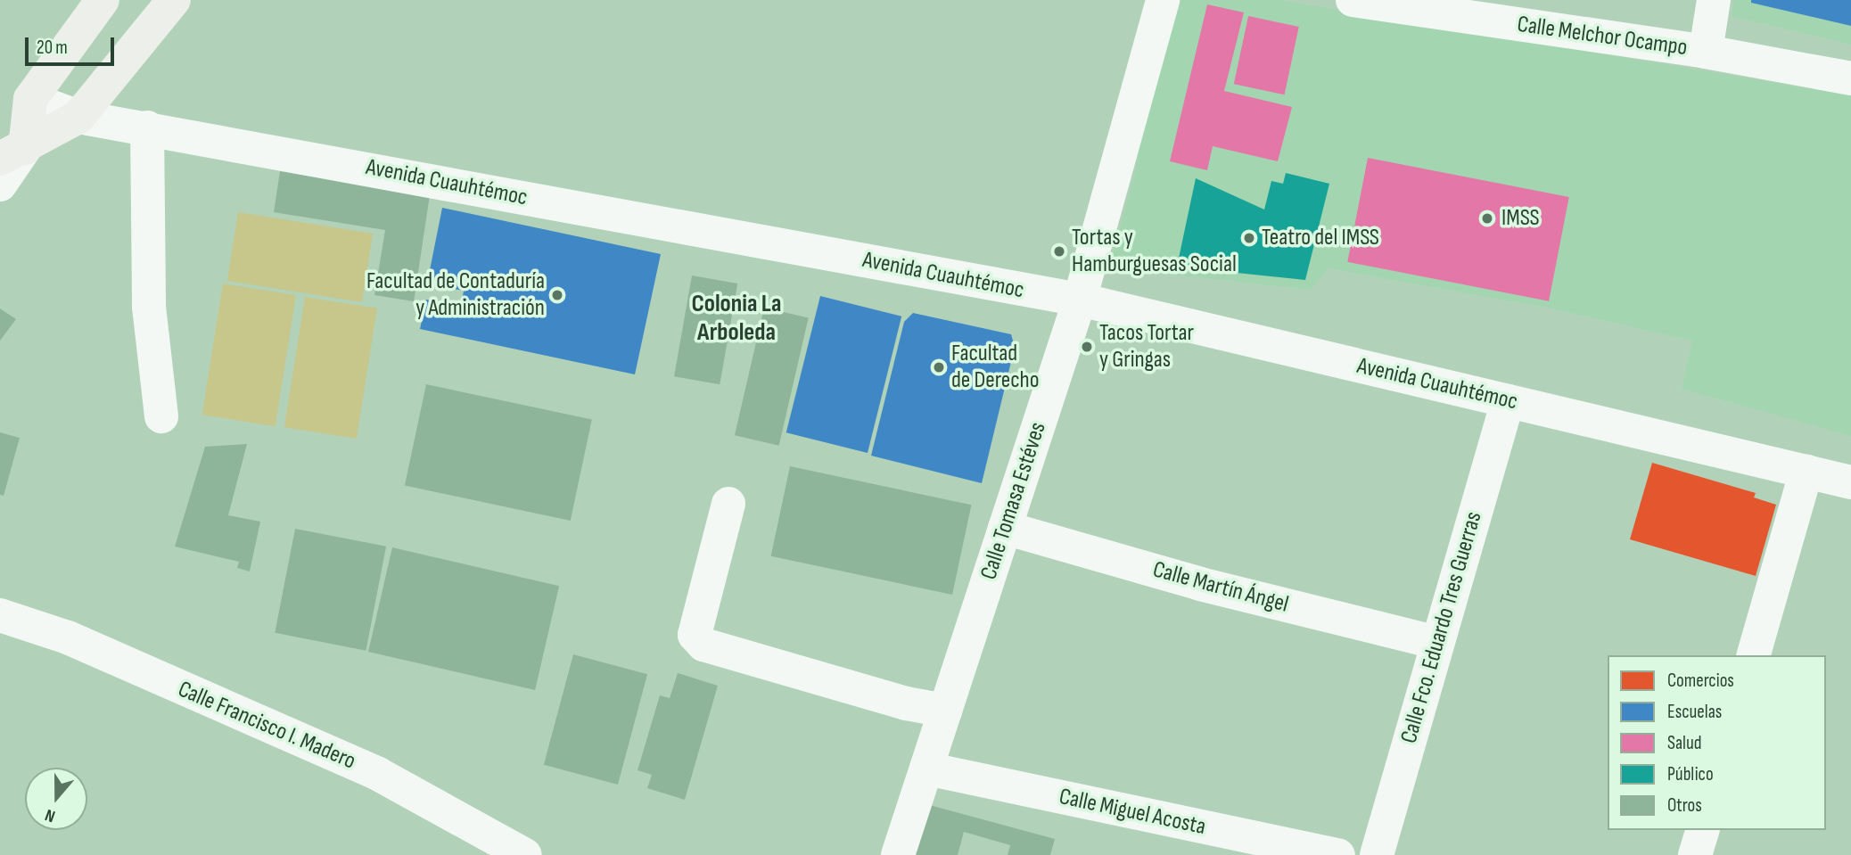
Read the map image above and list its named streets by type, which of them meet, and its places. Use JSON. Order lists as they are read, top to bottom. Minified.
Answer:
{"streets":{"street":["Calle Melchor Ocampo","Avenida Cuauhtémoc","Calle Tomasa Estéves","Calle Martín Ángel","Calle Fco. Eduardo Tres Guerras","Calle Francisco I. Madero","Calle Miguel Acosta"]},"crossings":[["Avenida Cuauhtémoc","Calle Tomasa Estéves"],["Avenida Cuauhtémoc","Calle Fco. Eduardo Tres Guerras"],["Calle Tomasa Estéves","Calle Martín Ángel"],["Calle Tomasa Estéves","Calle Miguel Acosta"],["Calle Martín Ángel","Calle Fco. Eduardo Tres Guerras"]],"districts":["Colonia La Arboleda"],"places":["IMSS","Teatro del IMSS","Tortas y Hamburguesas Social","Facultad de Contaduría y Administración","Tacos Tortar y Gringas","Facultad de Derecho"],"legend":["Comercios","Escuelas","Salud","Público","Otros"],"scale_bar":"20 m","north":"bottom"}
